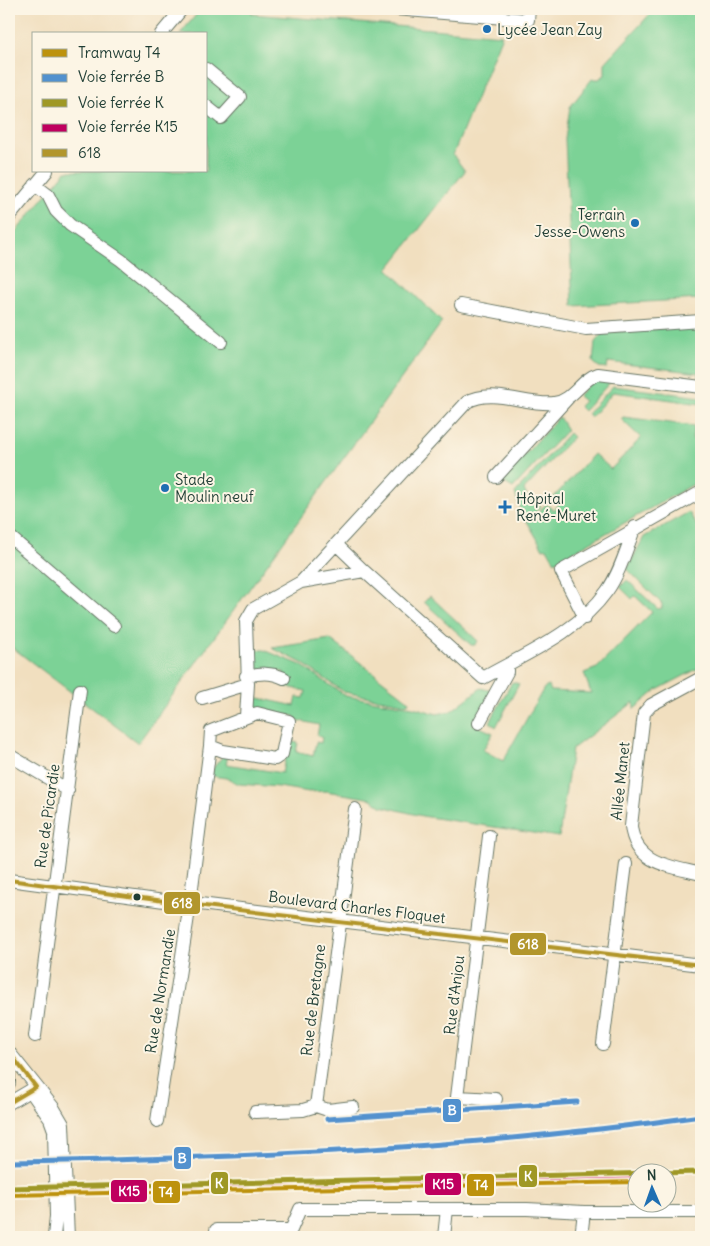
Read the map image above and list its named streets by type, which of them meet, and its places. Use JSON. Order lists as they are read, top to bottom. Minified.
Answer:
{"streets":{"street":["Allée Manet","Rue de Picardie","Boulevard Charles Floquet","Rue de Normandie","Rue d'Anjou","Rue de Bretagne"]},"crossings":[["Rue de Picardie","Boulevard Charles Floquet"],["Boulevard Charles Floquet","Rue de Normandie"],["Boulevard Charles Floquet","Rue d'Anjou"],["Boulevard Charles Floquet","Rue de Bretagne"]],"places":{"other":["Lycée Jean Zay","Terrain Jesse-Owens","Stade Moulin neuf"],"health":["Hôpital René-Muret"]},"lines":["transit line 618","rail line B","rail line K","rail line K15","tram line T4"],"legend":["Tramway T4","Voie ferrée B","Voie ferrée K","Voie ferrée K15","618"],"north":"top"}
